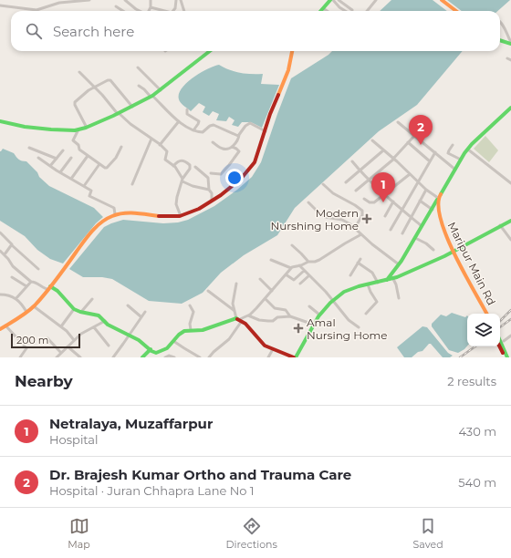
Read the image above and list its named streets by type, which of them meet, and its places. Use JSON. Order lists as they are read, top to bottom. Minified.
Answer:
{"streets":{"street":["Maripur Main Rd"]},"places":{"health":["Modern Nurshing Home","Amal Nursing Home"]},"scale_bar":"200 m","page":{"search":"Search here","pins":["2","1"],"scale":"200 m","heading":["Nearby","2 results"],"list":[{"mark":"1","name":"Netralaya, Muzaffarpur","note":"Hospital","value":"430 m"},{"mark":"2","name":"Dr. Brajesh Kumar Ortho and Trauma Care","note":"Hospital · Juran Chhapra Lane No 1","value":"540 m"}],"nav":["Map","Directions","Saved"]}}
